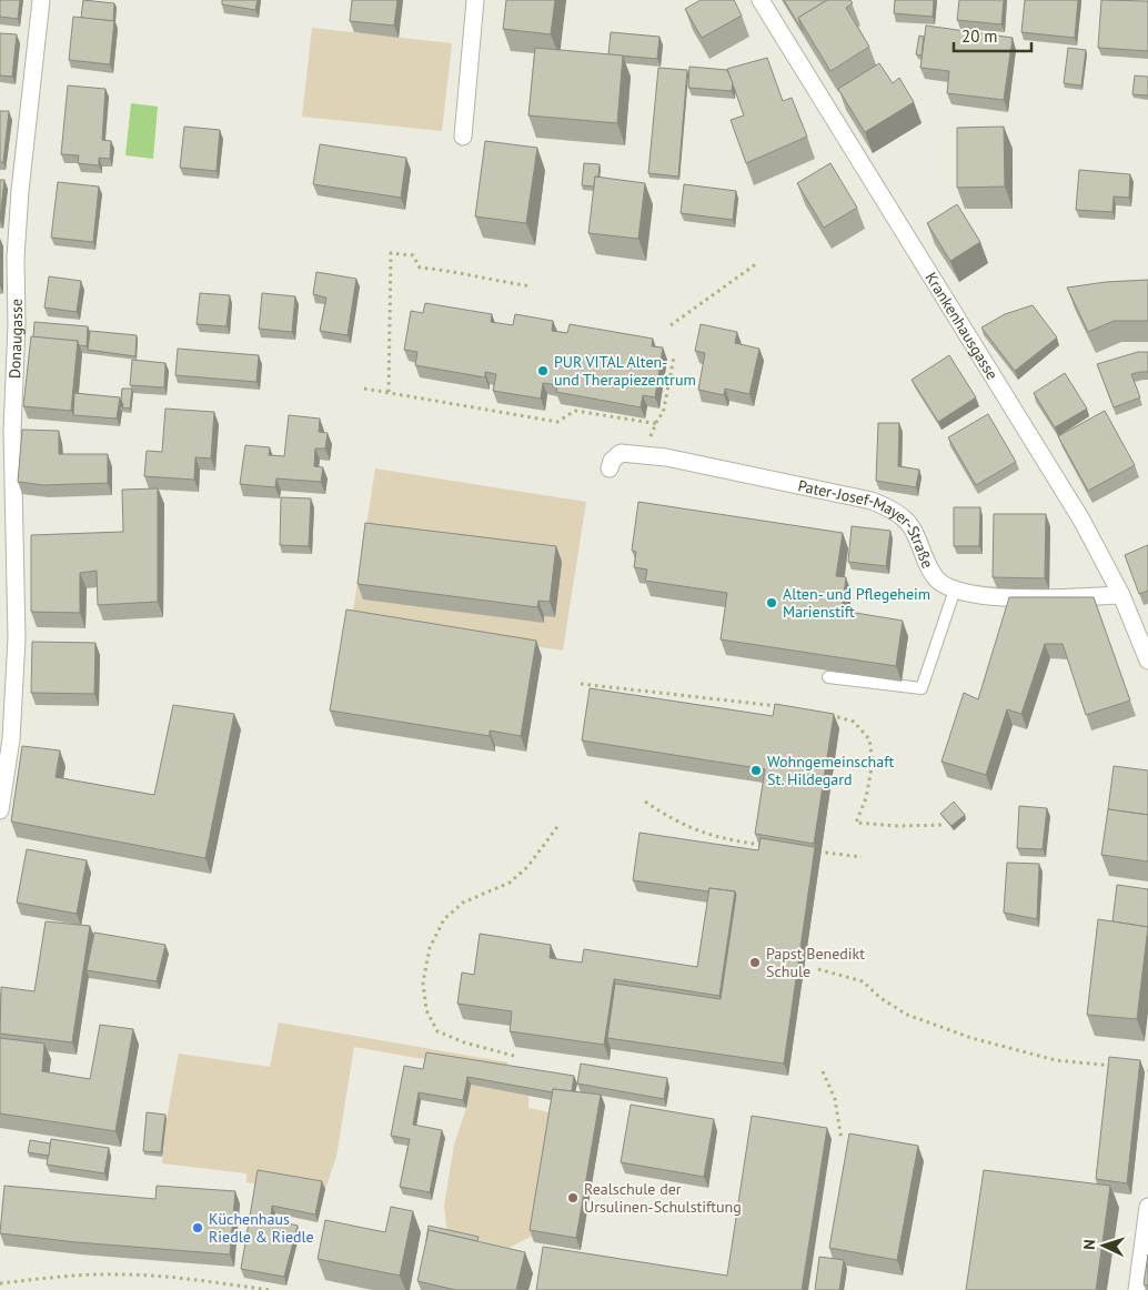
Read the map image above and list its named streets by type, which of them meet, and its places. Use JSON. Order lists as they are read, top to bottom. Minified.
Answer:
{"streets":{"street":["Krankenhausgasse","Donaugasse","Pater-Josef-Mayer-Straße"]},"crossings":[["Krankenhausgasse","Pater-Josef-Mayer-Straße"]],"places":["PUR VITAL Alten- und Therapiezentrum","Alten- und Pflegeheim Marienstift","Wohngemeinschaft St. Hildegard","Papst Benedikt Schule","Realschule der Ursulinen-Schulstiftung","Küchenhaus Riedle & Riedle"],"scale_bar":"20 m","north":"left"}
